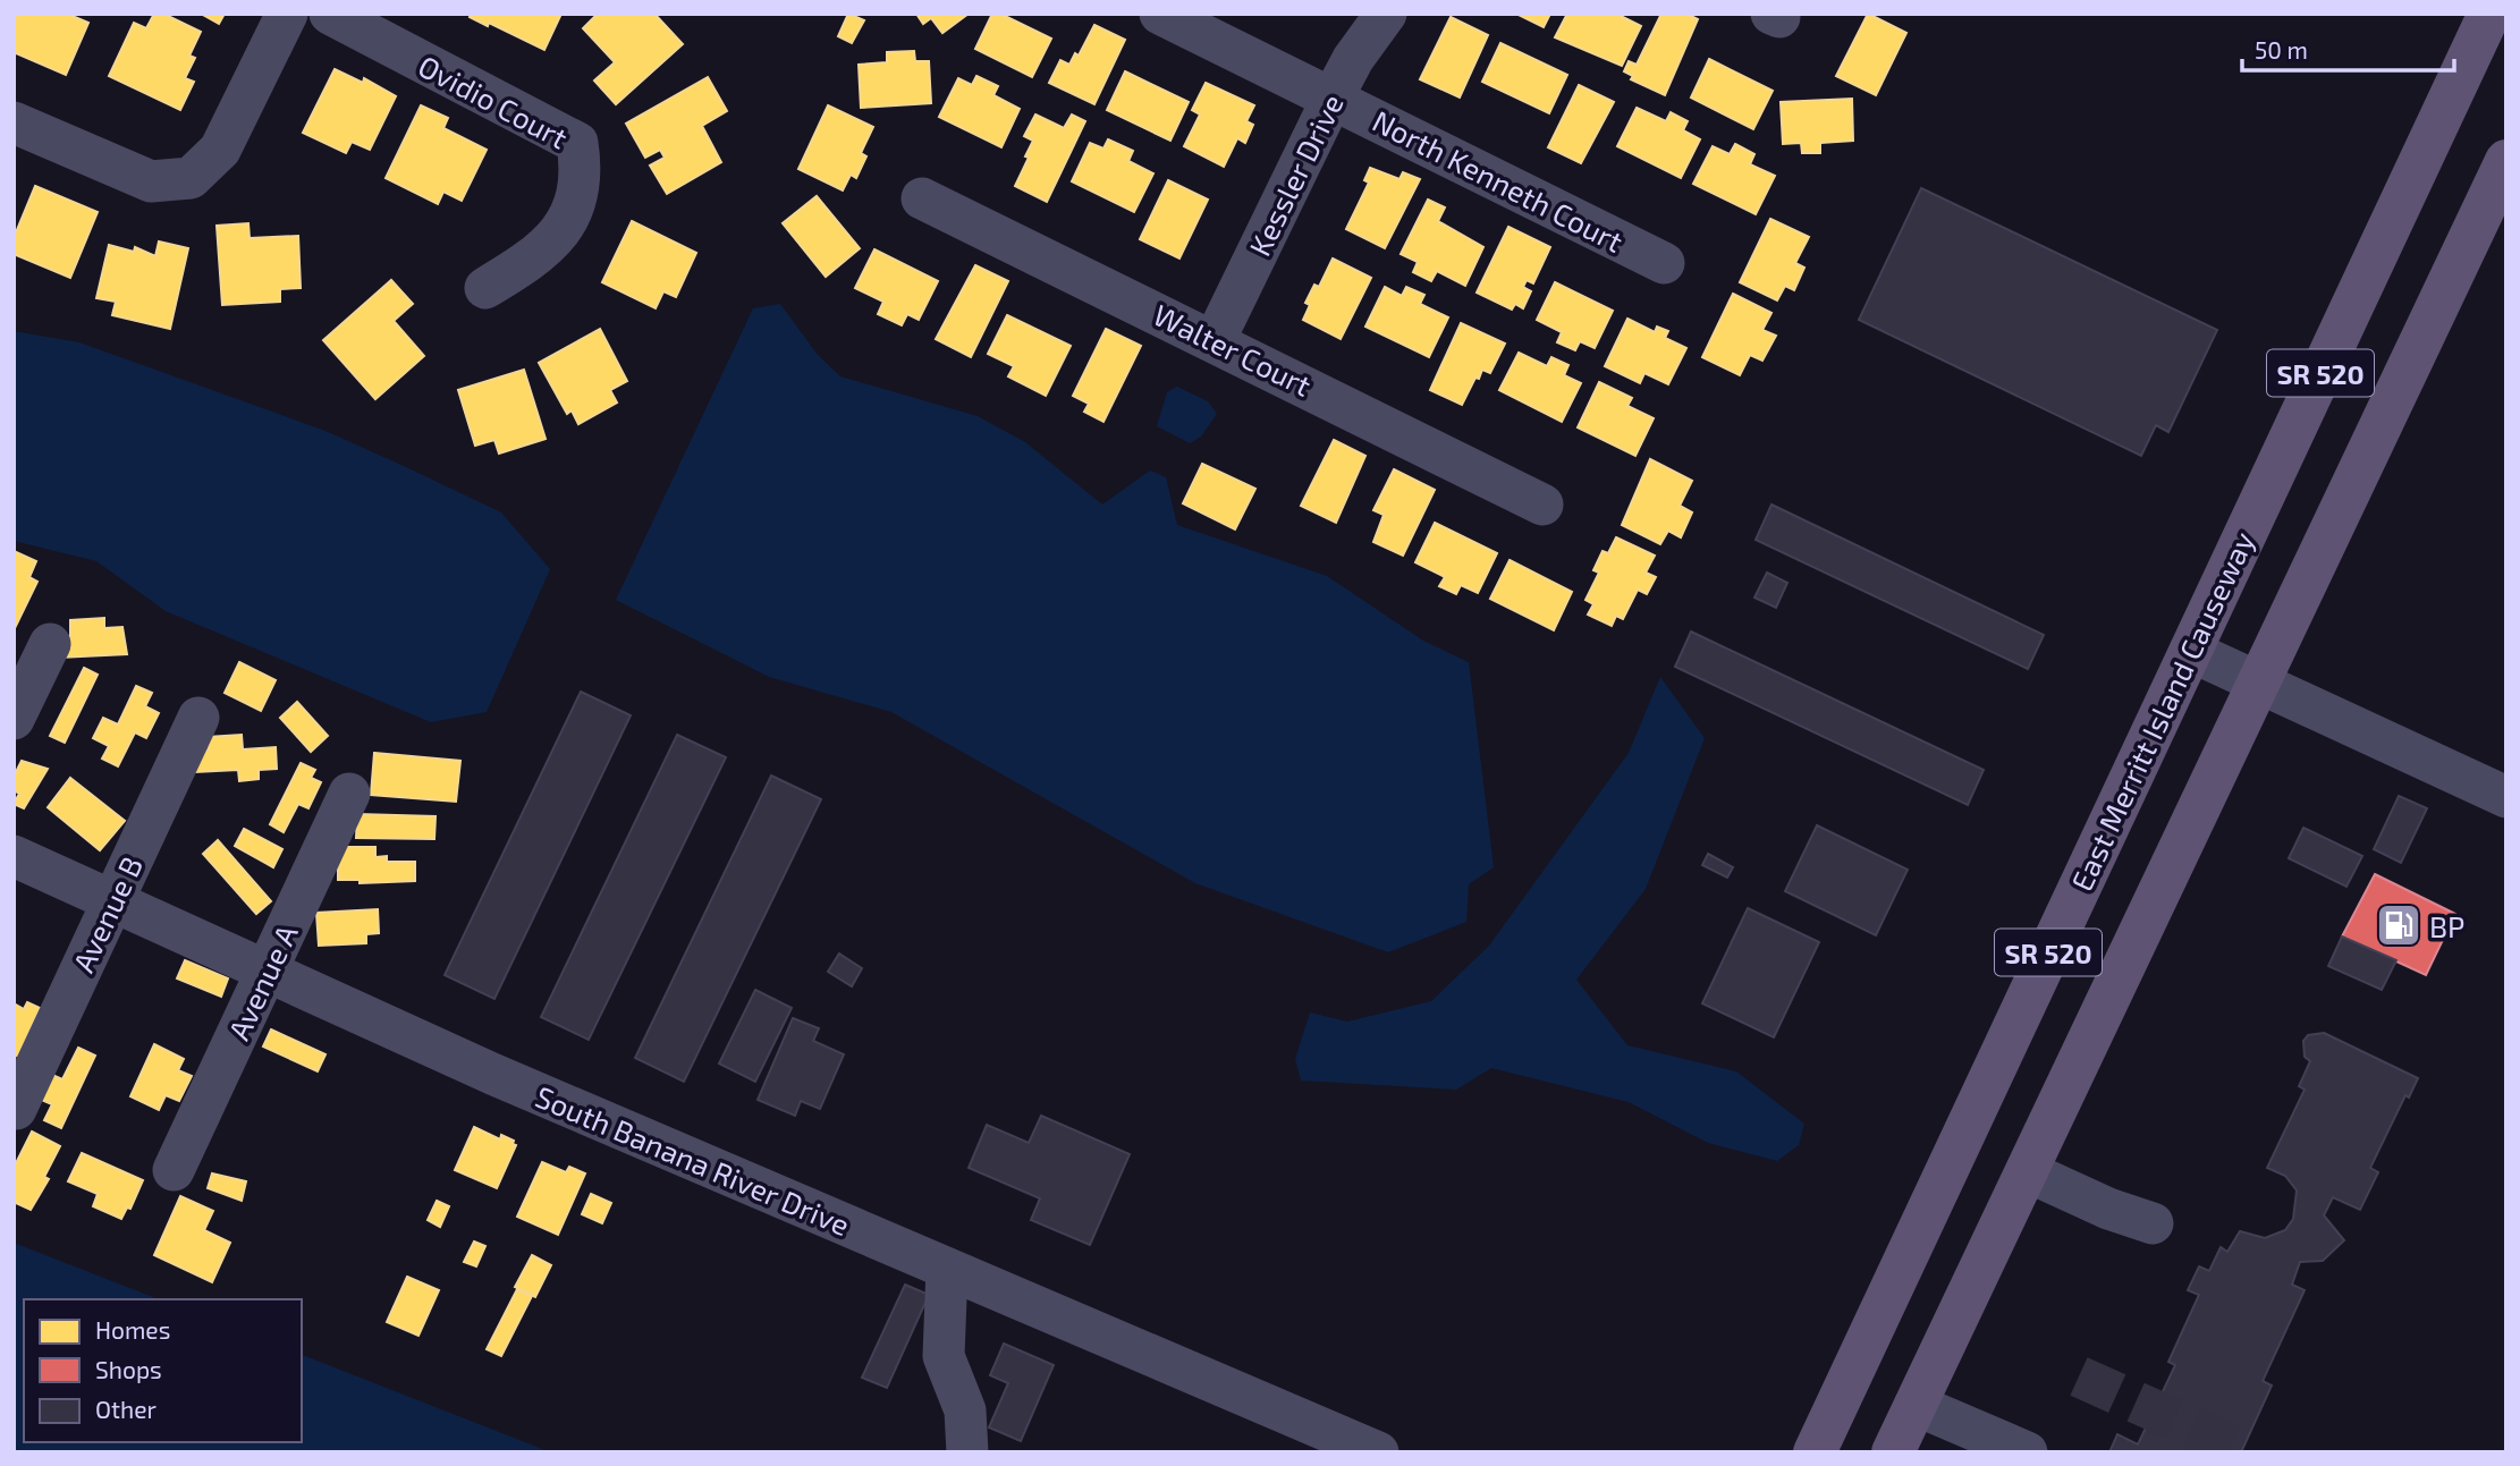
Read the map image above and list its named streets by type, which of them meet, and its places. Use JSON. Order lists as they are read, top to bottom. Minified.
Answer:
{"streets":{"main road":["SR 520","East Merritt Island Causeway"],"street":["Ovidio Court","Kessler Drive","North Kenneth Court","Walter Court","Avenue B","Avenue A","South Banana River Drive"]},"crossings":[["Kessler Drive","North Kenneth Court"],["Kessler Drive","Walter Court"],["Avenue B","South Banana River Drive"],["Avenue A","South Banana River Drive"]],"places":{"fuel station":["BP"]},"legend":["Homes","Shops","Other"],"scale_bar":"50 m"}
